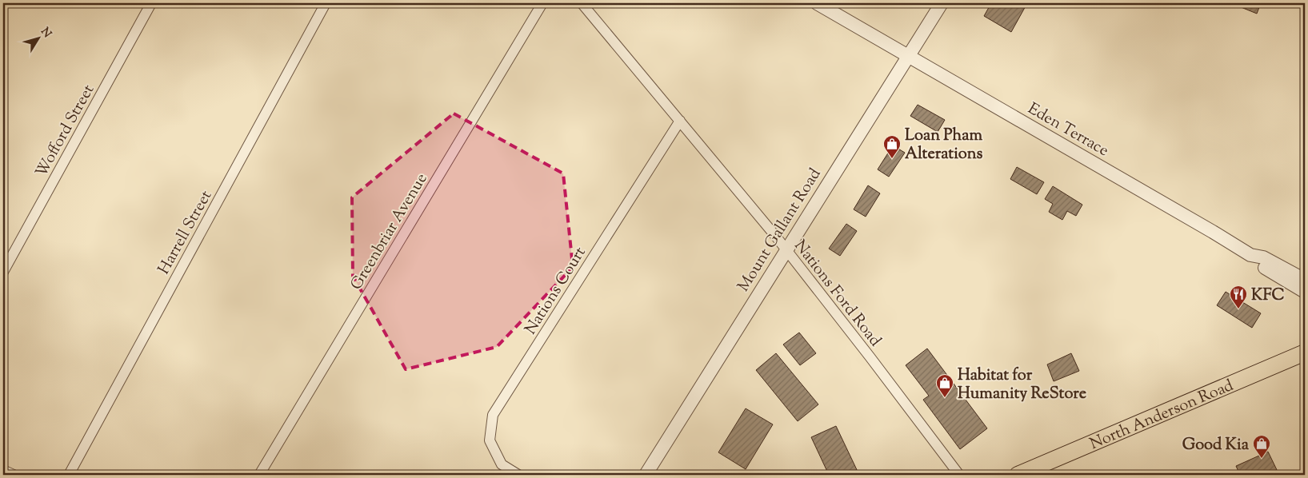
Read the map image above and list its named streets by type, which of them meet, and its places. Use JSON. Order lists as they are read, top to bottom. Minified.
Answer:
{"streets":{"main road":["North Anderson Road"],"street":["Eden Terrace","Wofford Street","Mount Gallant Road","Greenbriar Avenue","Harrell Street","Nations Court","Nations Ford Road"]},"crossings":[["Eden Terrace","Mount Gallant Road"],["Mount Gallant Road","Nations Ford Road"],["Nations Court","Nations Ford Road"]],"places":{"shop":["Loan Pham Alterations","Habitat for Humanity ReStore","Good Kia"],"restaurant":["KFC"]},"north":"top right"}
